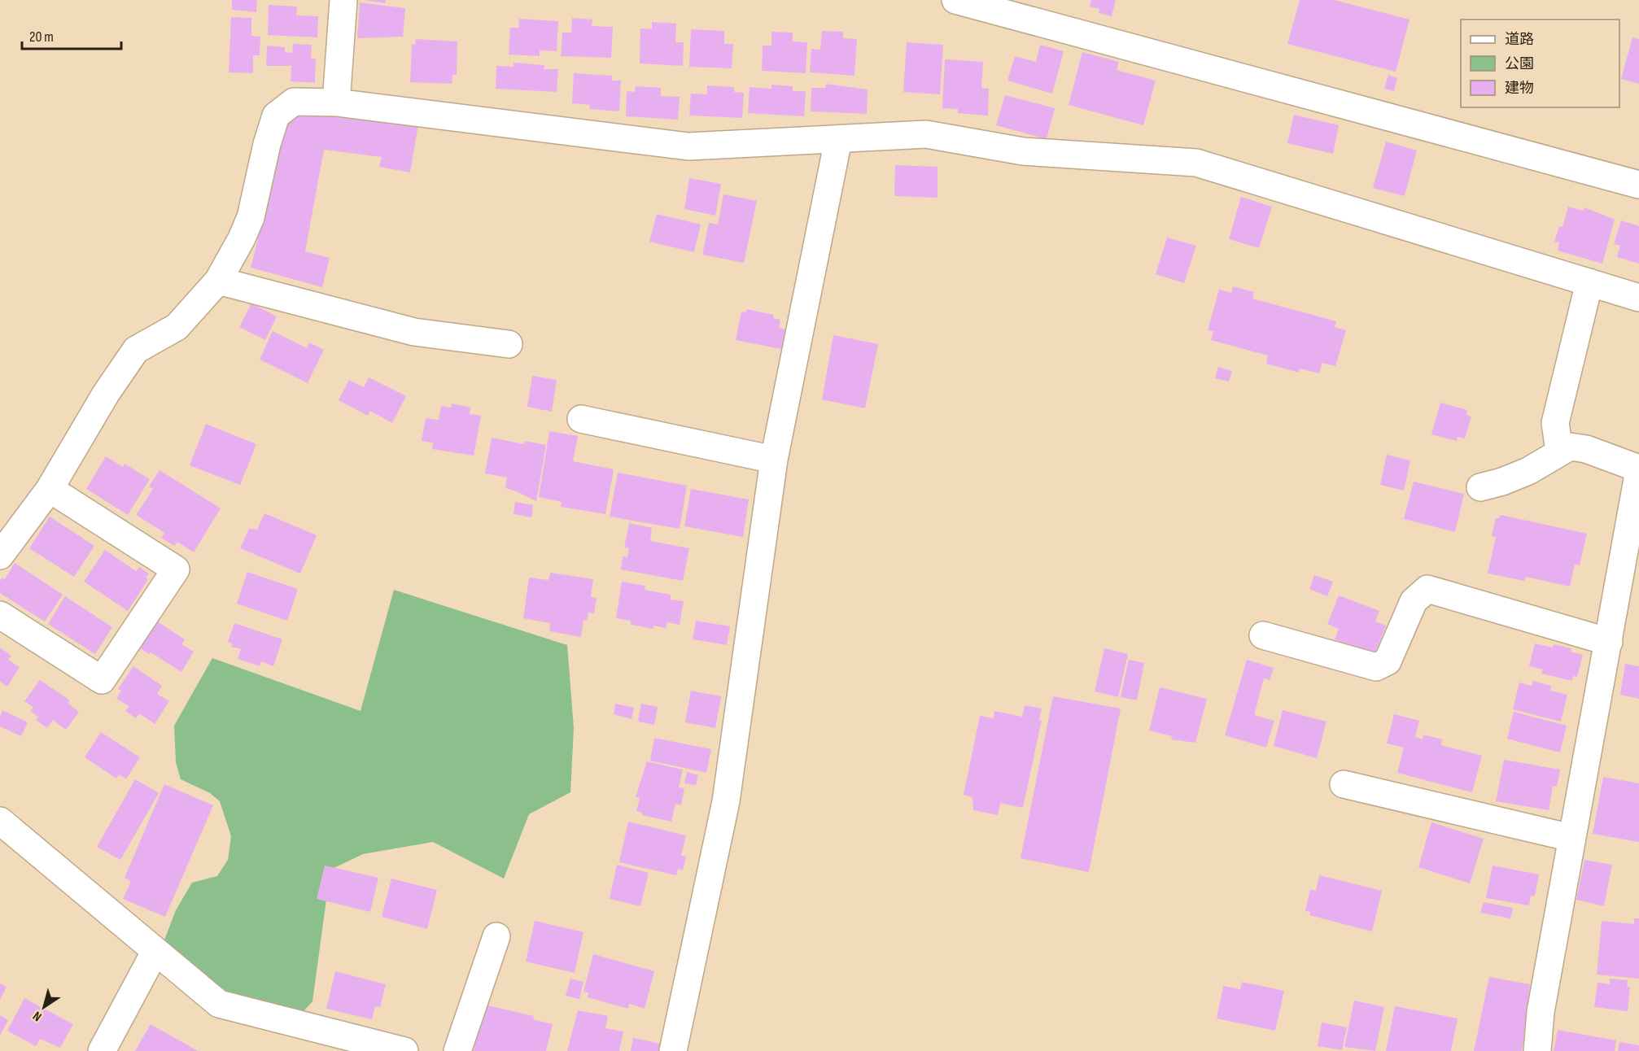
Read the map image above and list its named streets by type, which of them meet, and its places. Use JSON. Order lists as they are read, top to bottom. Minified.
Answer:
{"legend":["道路","公園","建物"],"scale_bar":"20 m","north":"bottom left"}
